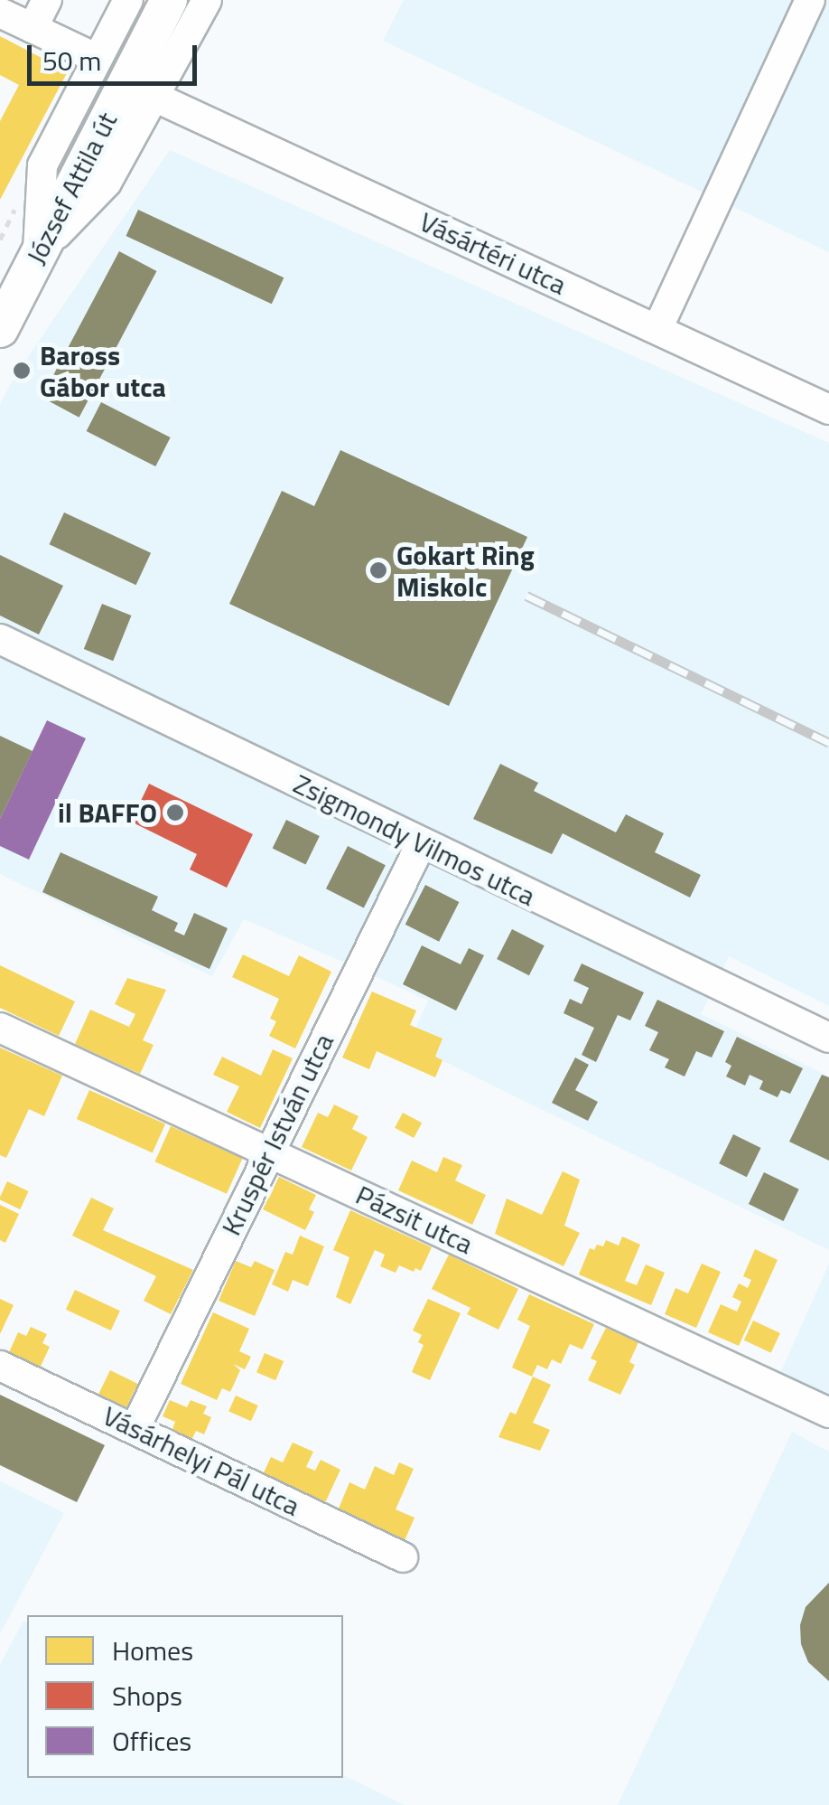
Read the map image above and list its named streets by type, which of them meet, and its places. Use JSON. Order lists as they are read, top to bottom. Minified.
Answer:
{"streets":{"main road":["József Attila út"],"street":["Vásártéri utca","Zsigmondy Vilmos utca","Kruspér István utca","Pázsit utca","Vásárhelyi Pál utca"]},"crossings":[["Zsigmondy Vilmos utca","Kruspér István utca"],["Kruspér István utca","Pázsit utca"],["Kruspér István utca","Vásárhelyi Pál utca"]],"places":["Baross Gábor utca","Gokart Ring Miskolc","il BAFFO"],"legend":["Homes","Shops","Offices"],"scale_bar":"50 m"}
